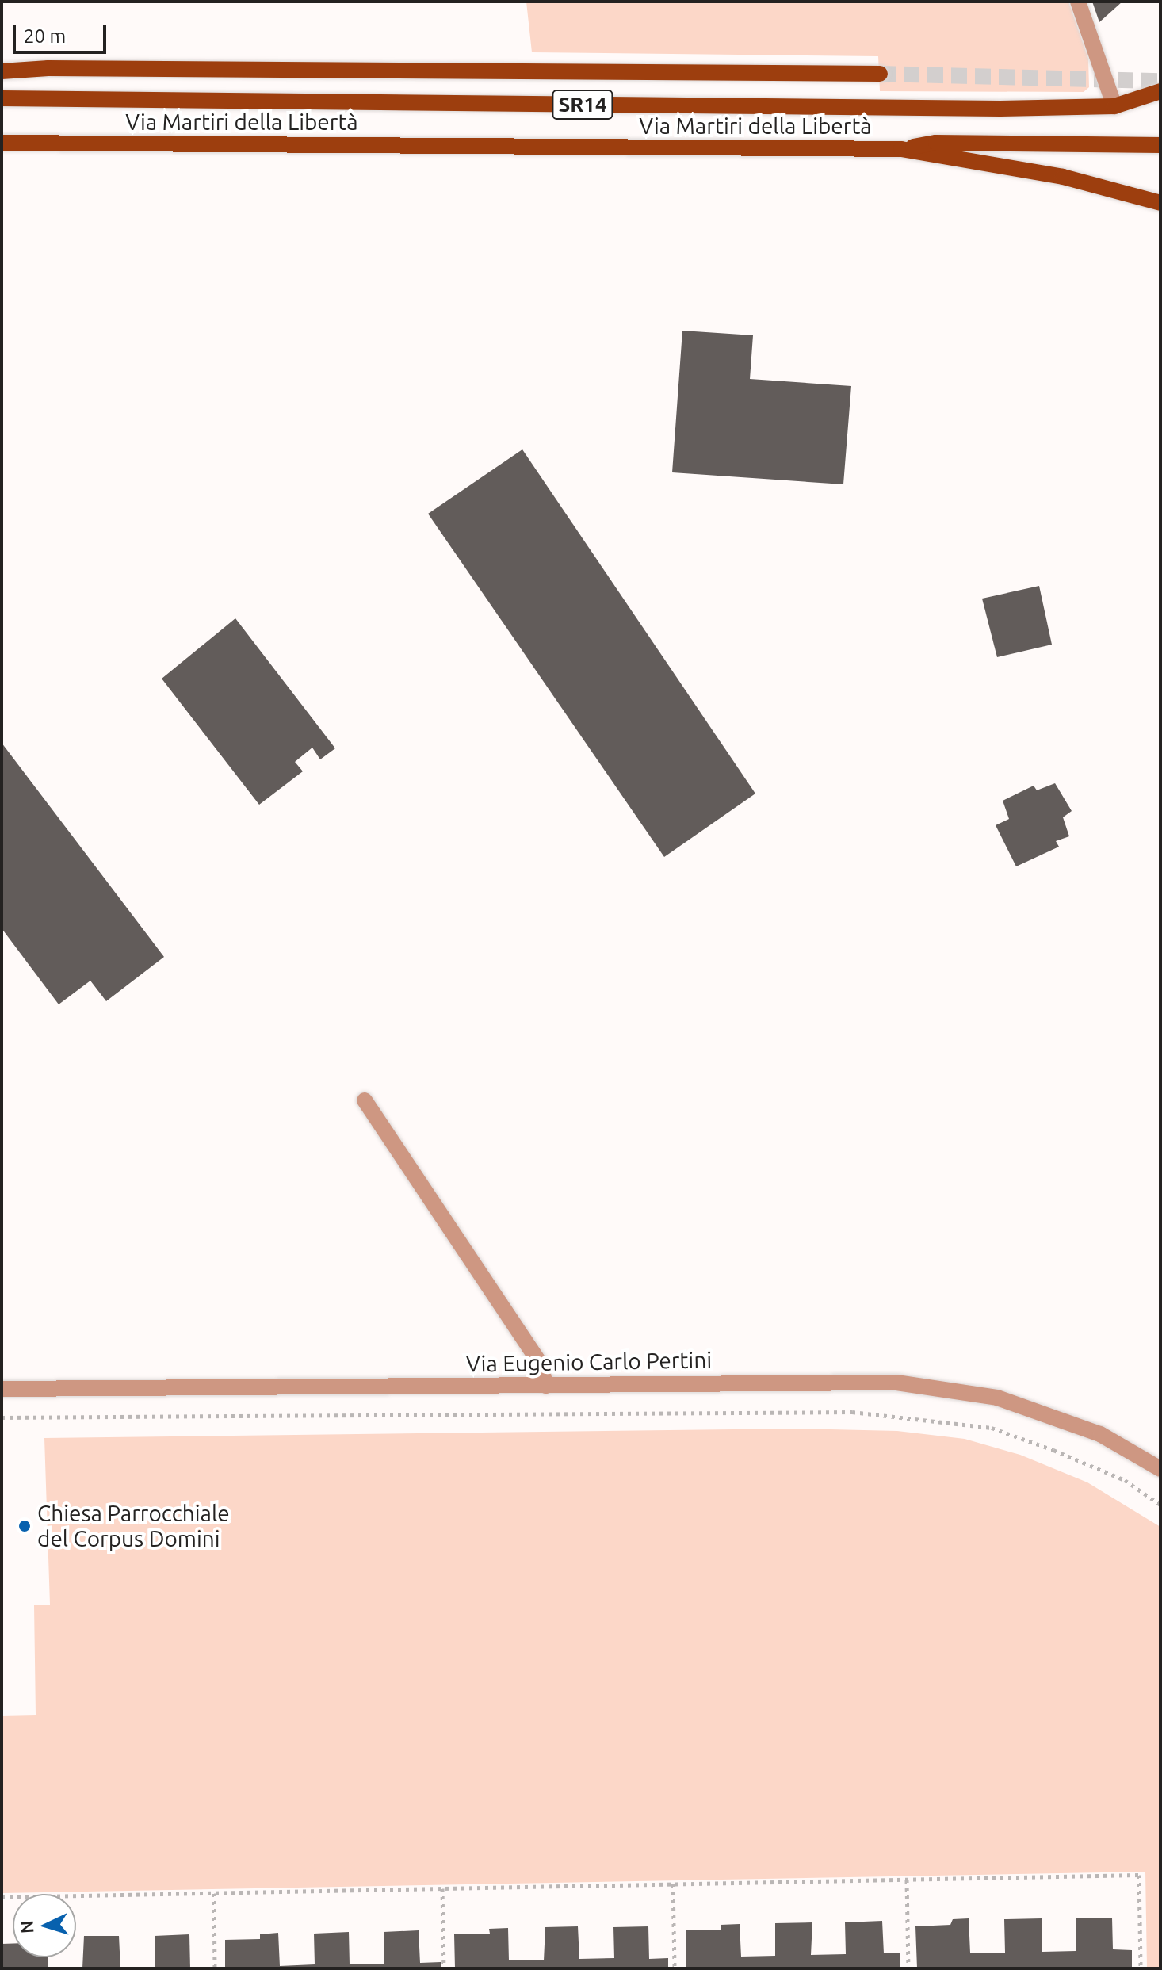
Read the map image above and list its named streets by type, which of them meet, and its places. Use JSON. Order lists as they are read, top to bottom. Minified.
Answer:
{"streets":{"main road":["SR14","Via Martiri della Libertà"],"street":["Via Eugenio Carlo Pertini"]},"crossings":[["SR14","Via Martiri della Libertà"]],"places":["Chiesa Parrocchiale del Corpus Domini"],"scale_bar":"20 m","north":"left"}
